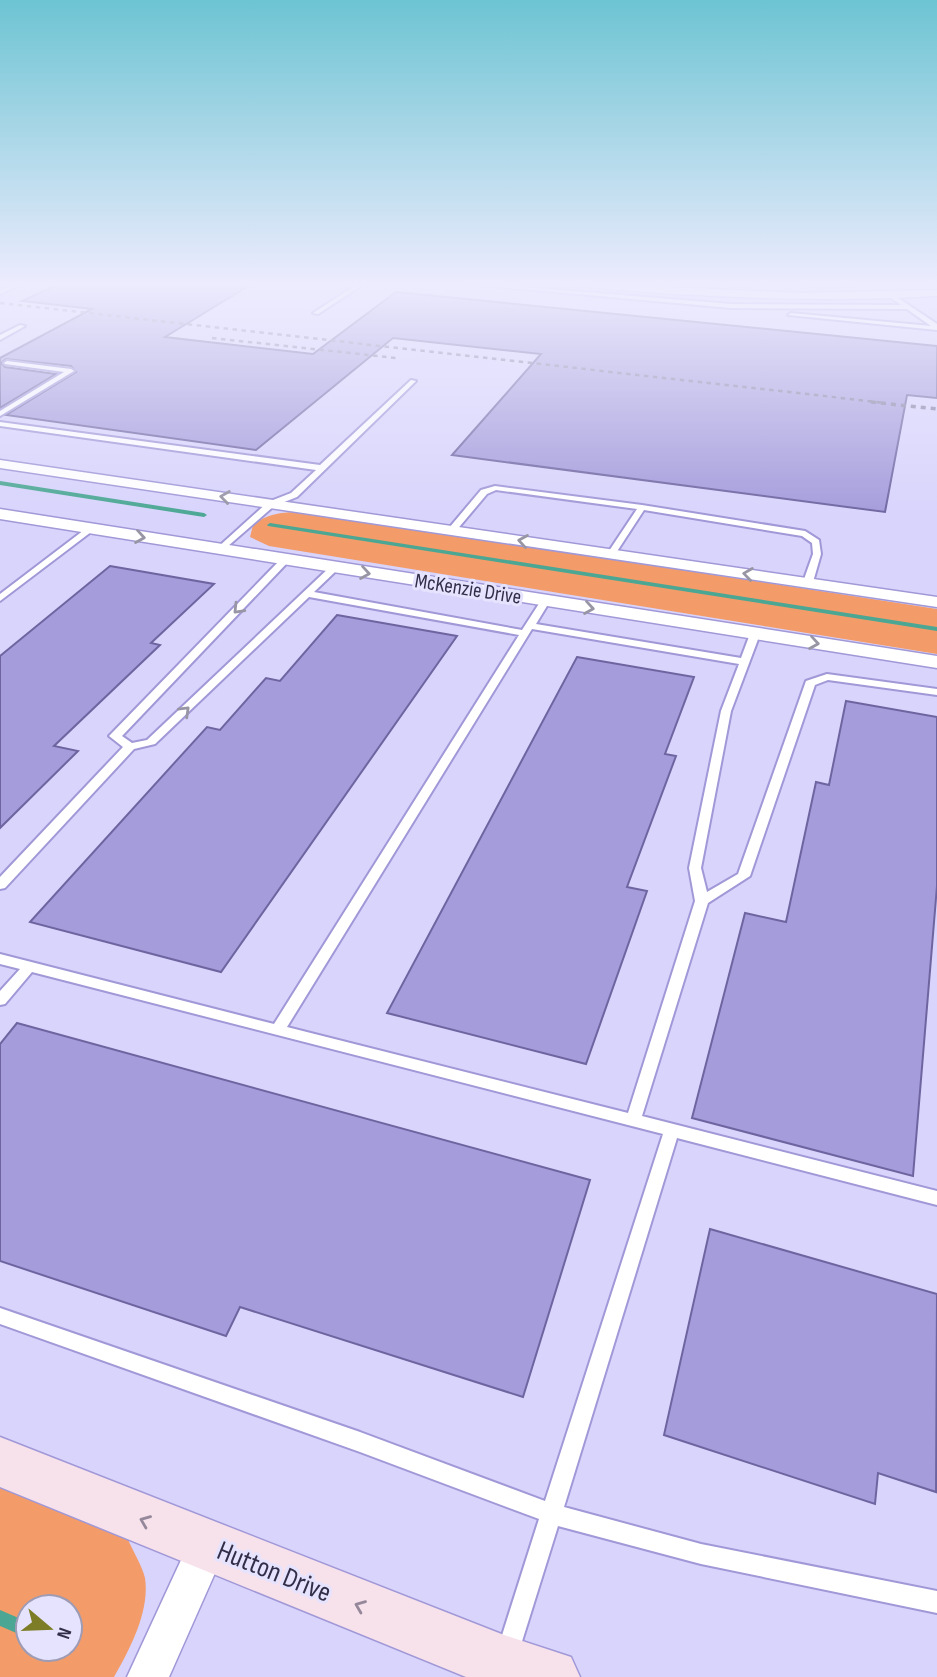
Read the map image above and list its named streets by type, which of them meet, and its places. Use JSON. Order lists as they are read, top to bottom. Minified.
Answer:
{"streets":{"street":["McKenzie Drive","Hutton Drive"]},"one_way":["Hutton Drive"],"north":"right"}
